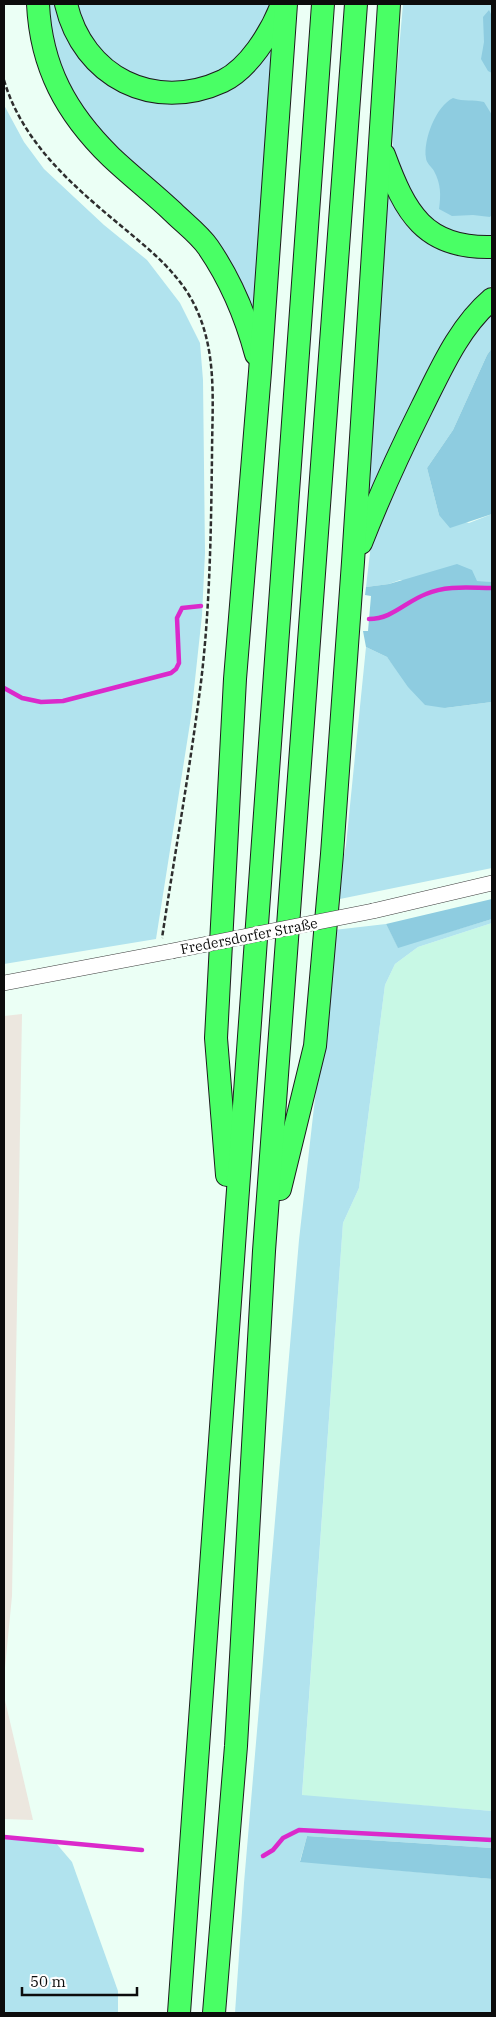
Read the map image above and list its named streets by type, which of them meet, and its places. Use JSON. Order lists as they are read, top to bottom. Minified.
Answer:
{"streets":{"street":["Fredersdorfer Straße"]},"scale_bar":"50 m"}
